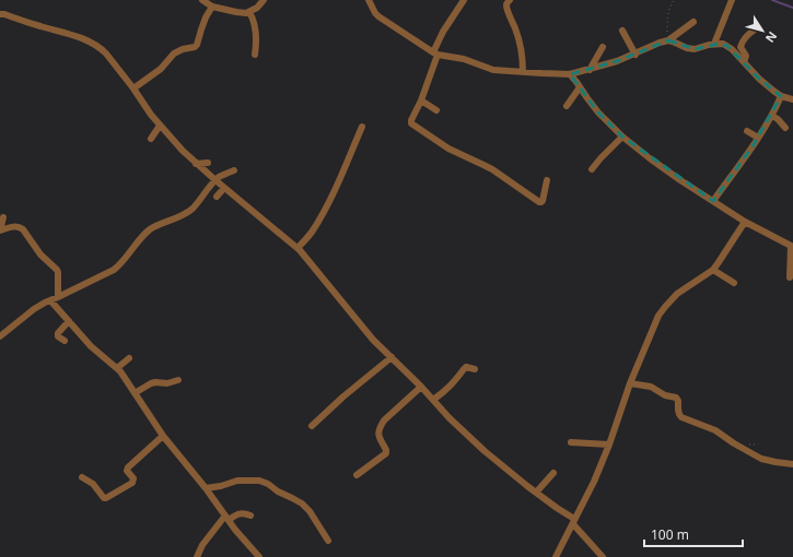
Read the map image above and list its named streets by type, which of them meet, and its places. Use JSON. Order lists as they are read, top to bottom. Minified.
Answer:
{"scale_bar":"100 m","north":"bottom right"}
